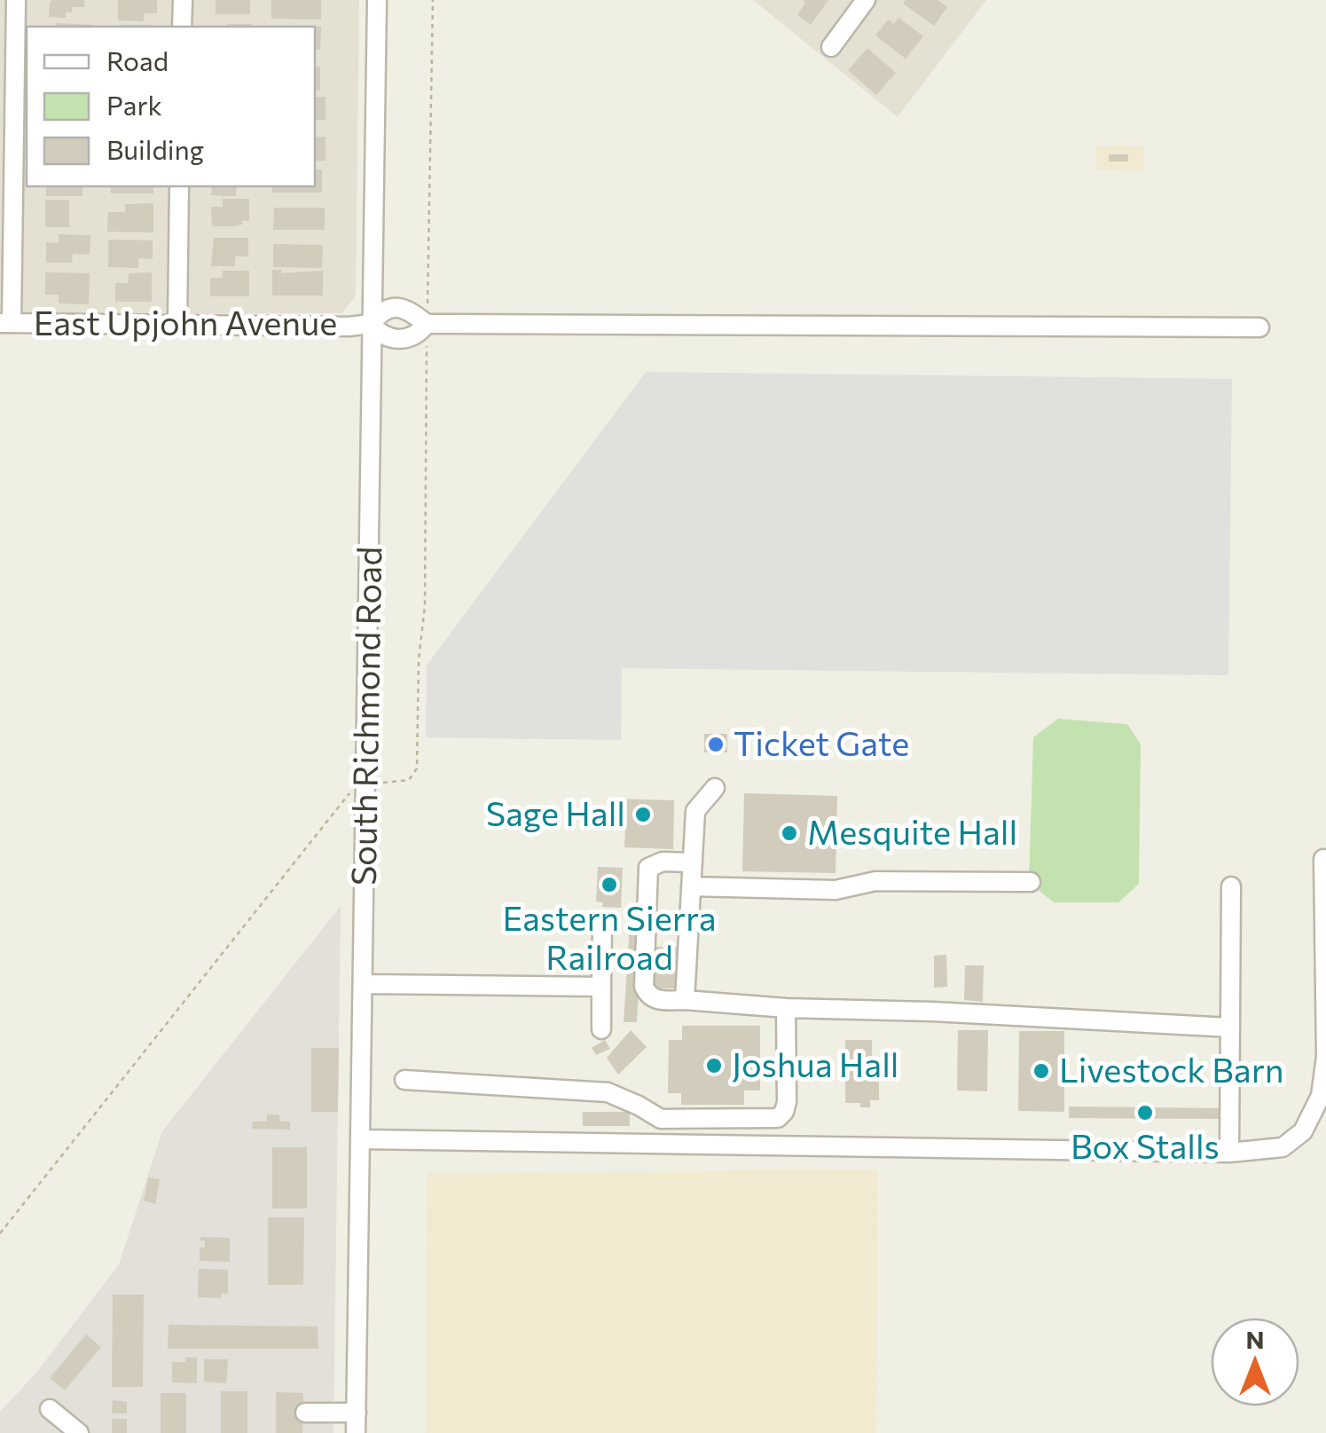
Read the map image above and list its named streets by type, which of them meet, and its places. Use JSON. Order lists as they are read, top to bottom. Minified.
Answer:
{"streets":{"street":["East Upjohn Avenue","South Richmond Road"]},"crossings":[["East Upjohn Avenue","South Richmond Road"]],"places":["Ticket Gate","Sage Hall","Mesquite Hall","Eastern Sierra Railroad","Joshua Hall","Livestock Barn","Box Stalls"],"legend":["Road","Park","Building"],"north":"top"}
